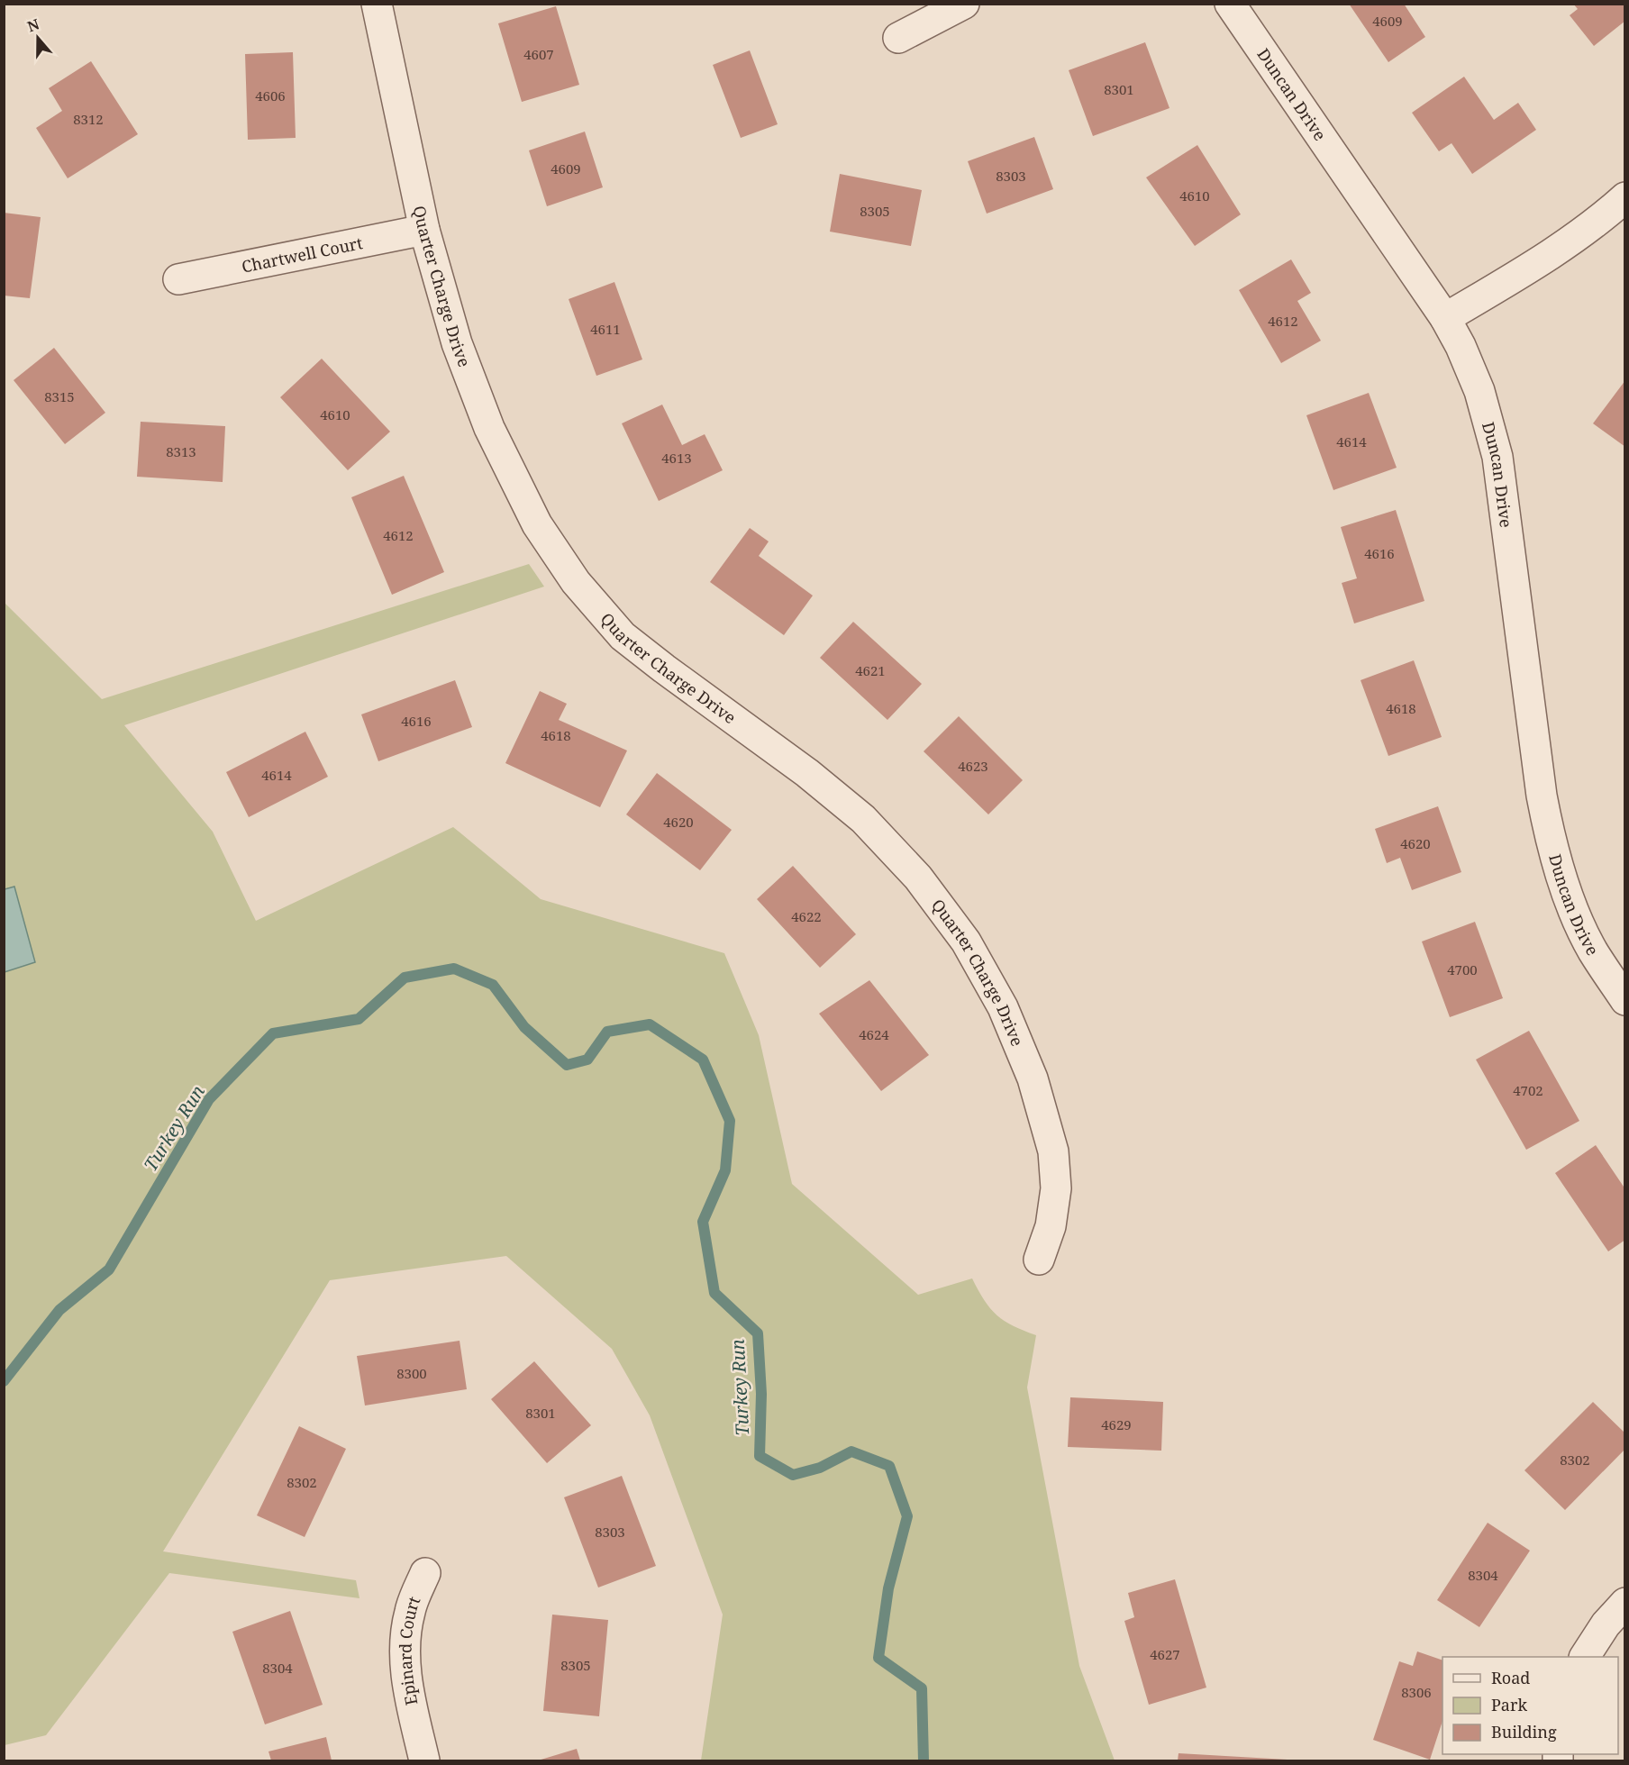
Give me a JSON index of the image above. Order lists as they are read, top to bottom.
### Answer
{
  "streets": {
    "street": [
      "Duncan Drive",
      "Chartwell Court",
      "Quarter Charge Drive",
      "Epinard Court"
    ]
  },
  "crossings": [
    ["Chartwell Court", "Quarter Charge Drive"]
  ],
  "water": ["Turkey Run"],
  "house_numbers": [
    "4609",
    "4607",
    "8301",
    "4606",
    "8312",
    "4609",
    "8303",
    "4610",
    "8305",
    "4612",
    "4611",
    "8315",
    "4610",
    "4614",
    "8313",
    "4613",
    "4612",
    "4616",
    "4621",
    "4618",
    "4616",
    "4618",
    "4623",
    "4614",
    "4620",
    "4620",
    "4622",
    "4700",
    "4624",
    "4702",
    "8300",
    "8301",
    "4629",
    "8302",
    "8302",
    "8303",
    "8304",
    "4627",
    "8305",
    "8304",
    "8306"
  ],
  "legend": ["Road", "Park", "Building"],
  "north": "top"
}
